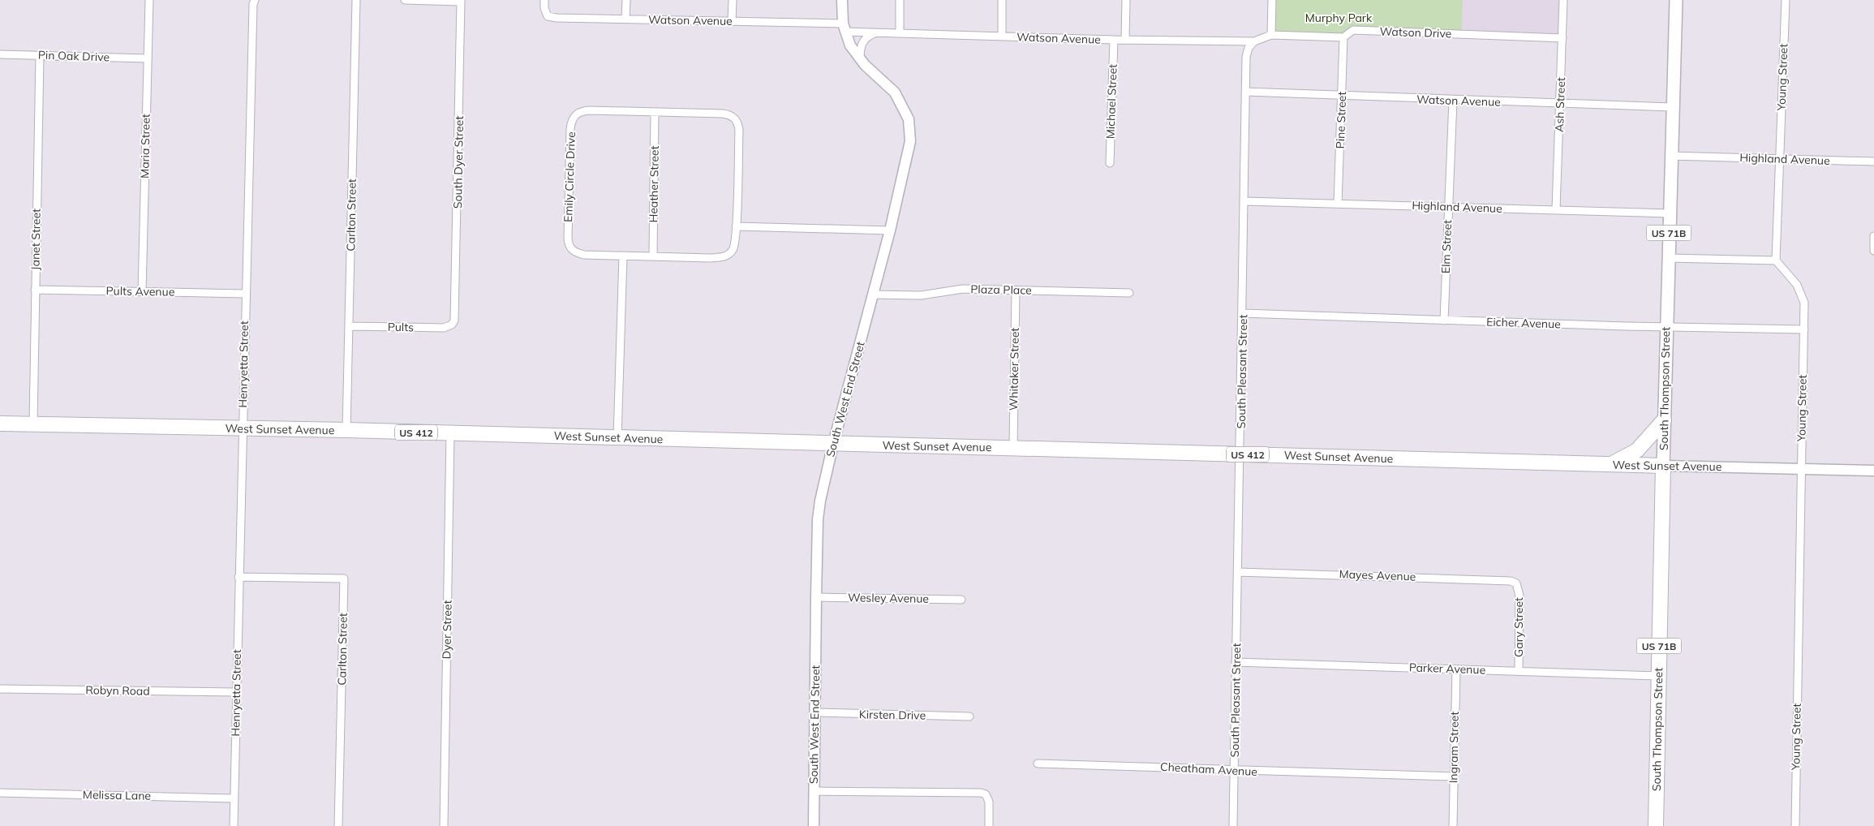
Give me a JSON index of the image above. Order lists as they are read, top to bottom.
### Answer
{
  "streets": {
    "highway": [
      "US 71B",
      "South Thompson Street",
      "West Sunset Avenue",
      "US 412"
    ],
    "street": [
      "Watson Avenue",
      "Watson Drive",
      "Pin Oak Drive",
      "Young Street",
      "Michael Street",
      "Ash Street",
      "Pine Street",
      "Maria Street",
      "Highland Avenue",
      "South Dyer Street",
      "Emily Circle Drive",
      "Heather Street",
      "Carlton Street",
      "Janet Street",
      "Elm Street",
      "Plaza Place",
      "Pults Avenue",
      "Eicher Avenue",
      "Pults",
      "Henryetta Street",
      "Whitaker Street",
      "South Pleasant Street",
      "South West End Street",
      "Mayes Avenue",
      "Wesley Avenue",
      "Gary Street",
      "Dyer Street",
      "Parker Avenue",
      "Robyn Road",
      "Kirsten Drive",
      "Ingram Street",
      "Cheatham Avenue",
      "Melissa Lane"
    ]
  },
  "crossings": [
    ["Watson Avenue", "Watson Drive"],
    ["Watson Avenue", "Michael Street"],
    ["Watson Avenue", "Ash Street"],
    ["Watson Avenue", "Pine Street"],
    ["Watson Avenue", "Elm Street"],
    ["Watson Avenue", "South Pleasant Street"],
    ["Watson Avenue", "South Thompson Street"],
    ["Watson Avenue", "South West End Street"],
    ["Watson Drive", "Ash Street"],
    ["Watson Drive", "Pine Street"],
    ["Pin Oak Drive", "Maria Street"],
    ["Pin Oak Drive", "Janet Street"],
    ["Young Street", "Highland Avenue"],
    ["Young Street", "Eicher Avenue"],
    ["Young Street", "West Sunset Avenue"],
    ["Ash Street", "Highland Avenue"],
    ["Pine Street", "Highland Avenue"],
    ["Maria Street", "Pults Avenue"],
    ["Highland Avenue", "Elm Street"],
    ["Highland Avenue", "South Pleasant Street"],
    ["Highland Avenue", "South Thompson Street"],
    ["South Dyer Street", "Pults"],
    ["Emily Circle Drive", "Heather Street"],
    ["Carlton Street", "Pults"],
    ["Carlton Street", "Henryetta Street"],
    ["Carlton Street", "West Sunset Avenue"],
    ["Janet Street", "Pults Avenue"],
    ["Janet Street", "West Sunset Avenue"],
    ["Elm Street", "Eicher Avenue"],
    ["Plaza Place", "Whitaker Street"],
    ["Plaza Place", "South West End Street"],
    ["Pults Avenue", "Henryetta Street"],
    ["Eicher Avenue", "South Pleasant Street"],
    ["Eicher Avenue", "South Thompson Street"],
    ["Henryetta Street", "West Sunset Avenue"],
    ["Henryetta Street", "Robyn Road"],
    ["Henryetta Street", "Melissa Lane"],
    ["Whitaker Street", "West Sunset Avenue"],
    ["South Pleasant Street", "West Sunset Avenue"],
    ["South Pleasant Street", "Mayes Avenue"],
    ["South Pleasant Street", "Parker Avenue"],
    ["South Pleasant Street", "Cheatham Avenue"],
    ["South Thompson Street", "West Sunset Avenue"],
    ["South Thompson Street", "Parker Avenue"],
    ["South West End Street", "West Sunset Avenue"],
    ["South West End Street", "Wesley Avenue"],
    ["South West End Street", "Kirsten Drive"],
    ["West Sunset Avenue", "Dyer Street"],
    ["Mayes Avenue", "Gary Street"],
    ["Gary Street", "Parker Avenue"],
    ["Parker Avenue", "Ingram Street"],
    ["Ingram Street", "Cheatham Avenue"]
  ],
  "parks": ["Murphy Park"]
}
